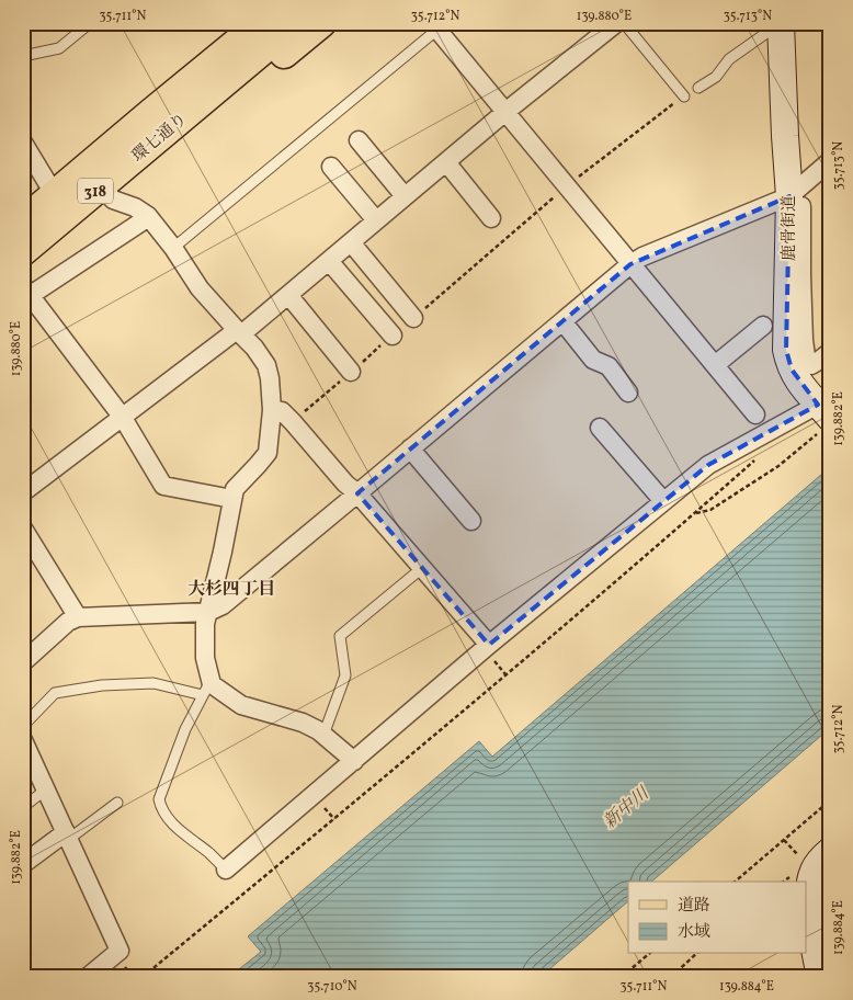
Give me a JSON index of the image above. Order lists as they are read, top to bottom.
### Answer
{
  "streets": {
    "main road": ["環七通り", "318"],
    "street": ["鹿骨街道"]
  },
  "districts": ["大杉四丁目"],
  "water": ["新中川"],
  "legend": ["道路", "水域"],
  "coordinates": [
    "35.711°N",
    "35.712°N",
    "139.880°E",
    "35.713°N",
    "139.882°E",
    "139.884°E",
    "35.710°N"
  ]
}
